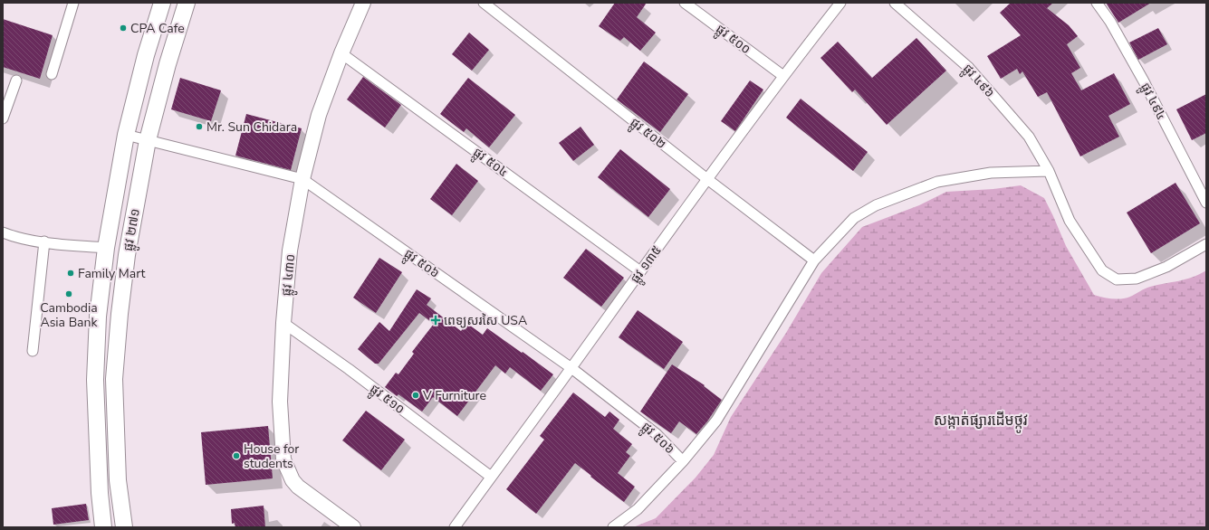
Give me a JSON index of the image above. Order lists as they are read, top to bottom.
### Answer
{
  "streets": {
    "main road": ["ផ្លូវ ២៧១"],
    "street": [
      "ផ្លូវ ៥០០",
      "ផ្លូវ ៤៩៦",
      "ផ្លូវ ៤៩៤",
      "ផ្លូវ ៥០២",
      "ផ្លូវ ៥០៤",
      "ផ្លូវ ៥០៦",
      "ផ្លូវ ១៣៥",
      "ផ្លូវ ៤៣០",
      "ផ្លូវ ៥១០"
    ]
  },
  "crossings": [
    ["ផ្លូវ ៥០០", "ផ្លូវ ១៣៥"],
    ["ផ្លូវ ៥០២", "ផ្លូវ ១៣៥"],
    ["ផ្លូវ ៥០៤", "ផ្លូវ ១៣៥"],
    ["ផ្លូវ ៥០៤", "ផ្លូវ ៤៣០"],
    ["ផ្លូវ ២៧១", "ផ្លូវ ៥០៦"],
    ["ផ្លូវ ៥០៦", "ផ្លូវ ១៣៥"],
    ["ផ្លូវ ៥០៦", "ផ្លូវ ៤៣០"],
    ["ផ្លូវ ១៣៥", "ផ្លូវ ៥១០"],
    ["ផ្លូវ ៤៣០", "ផ្លូវ ៥១០"]
  ],
  "districts": ["សង្កាត់ផ្សារដើមថ្កូវ"],
  "places": {
    "other": [
      "CPA Cafe",
      "Mr. Sun Chidara",
      "Family Mart",
      "Cambodia Asia Bank",
      "V Furniture",
      "House for students"
    ],
    "health": ["ពេទ្យសរសៃ USA"]
  }
}
